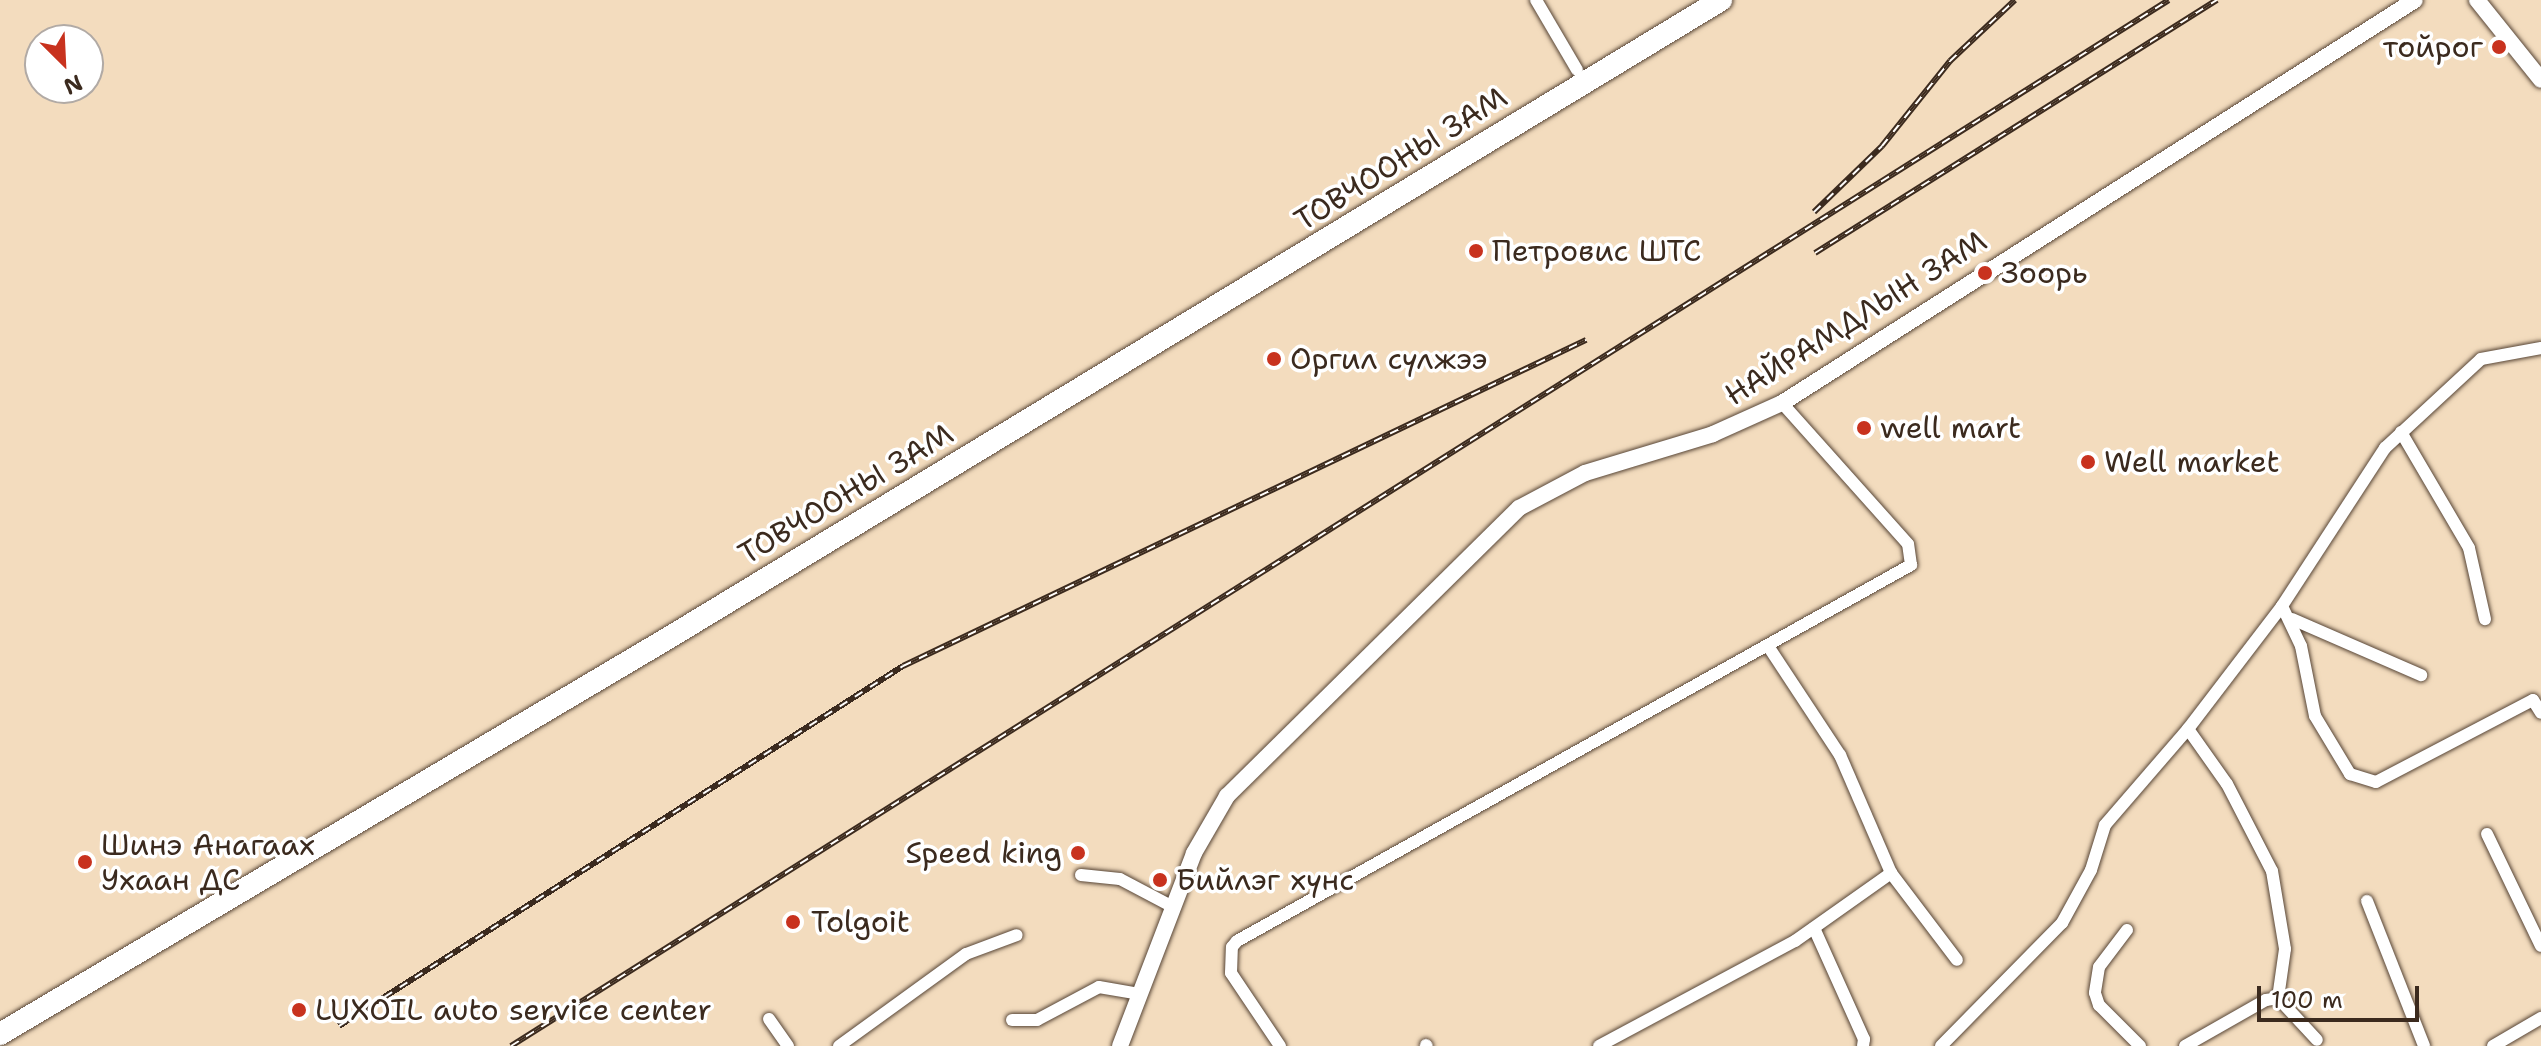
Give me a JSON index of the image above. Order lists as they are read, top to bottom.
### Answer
{
  "streets": {
    "highway": ["ТОВЧООНЫ ЗАМ"],
    "main road": ["НАЙРАМДЛЫН ЗАМ"]
  },
  "places": [
    "тойрог",
    "Петровис ШТС",
    "Зоорь",
    "Оргил сүлжээ",
    "well mart",
    "Well market",
    "Speed king",
    "Шинэ Анагаах Ухаан ДС",
    "Бийлэг хүнс",
    "Tolgoit",
    "LUXOIL auto service center"
  ],
  "scale_bar": "100 m",
  "north": "bottom right"
}
